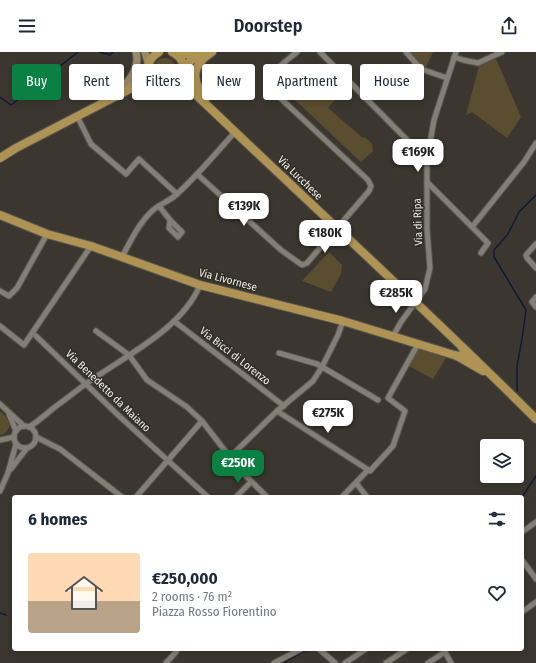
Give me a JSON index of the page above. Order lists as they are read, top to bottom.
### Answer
{
  "streets": {
    "main road": ["Via Lucchese", "Via Livornese"],
    "street": ["Via di Ripa", "Via Bicci di Lorenzo", "Via Benedetto da Maiano"]
  },
  "crossings": [
    ["Via Lucchese", "Via di Ripa"],
    ["Via Lucchese", "Via Livornese"],
    ["Via di Ripa", "Via Livornese"]
  ],
  "page": {
    "header": "Doorstep",
    "chip": [
      "Buy",
      "Rent",
      "Filters",
      "New",
      "Apartment",
      "House"
    ],
    "price": [
      "€169K",
      "€139K",
      "€180K",
      "€285K",
      "€275K",
      "€250K"
    ],
    "heading": "6 homes",
    "list": [
      {
        "name": "€250,000",
        "note": "2 rooms · 76 m² · Piazza Rosso Fiorentino"
      }
    ]
  }
}
